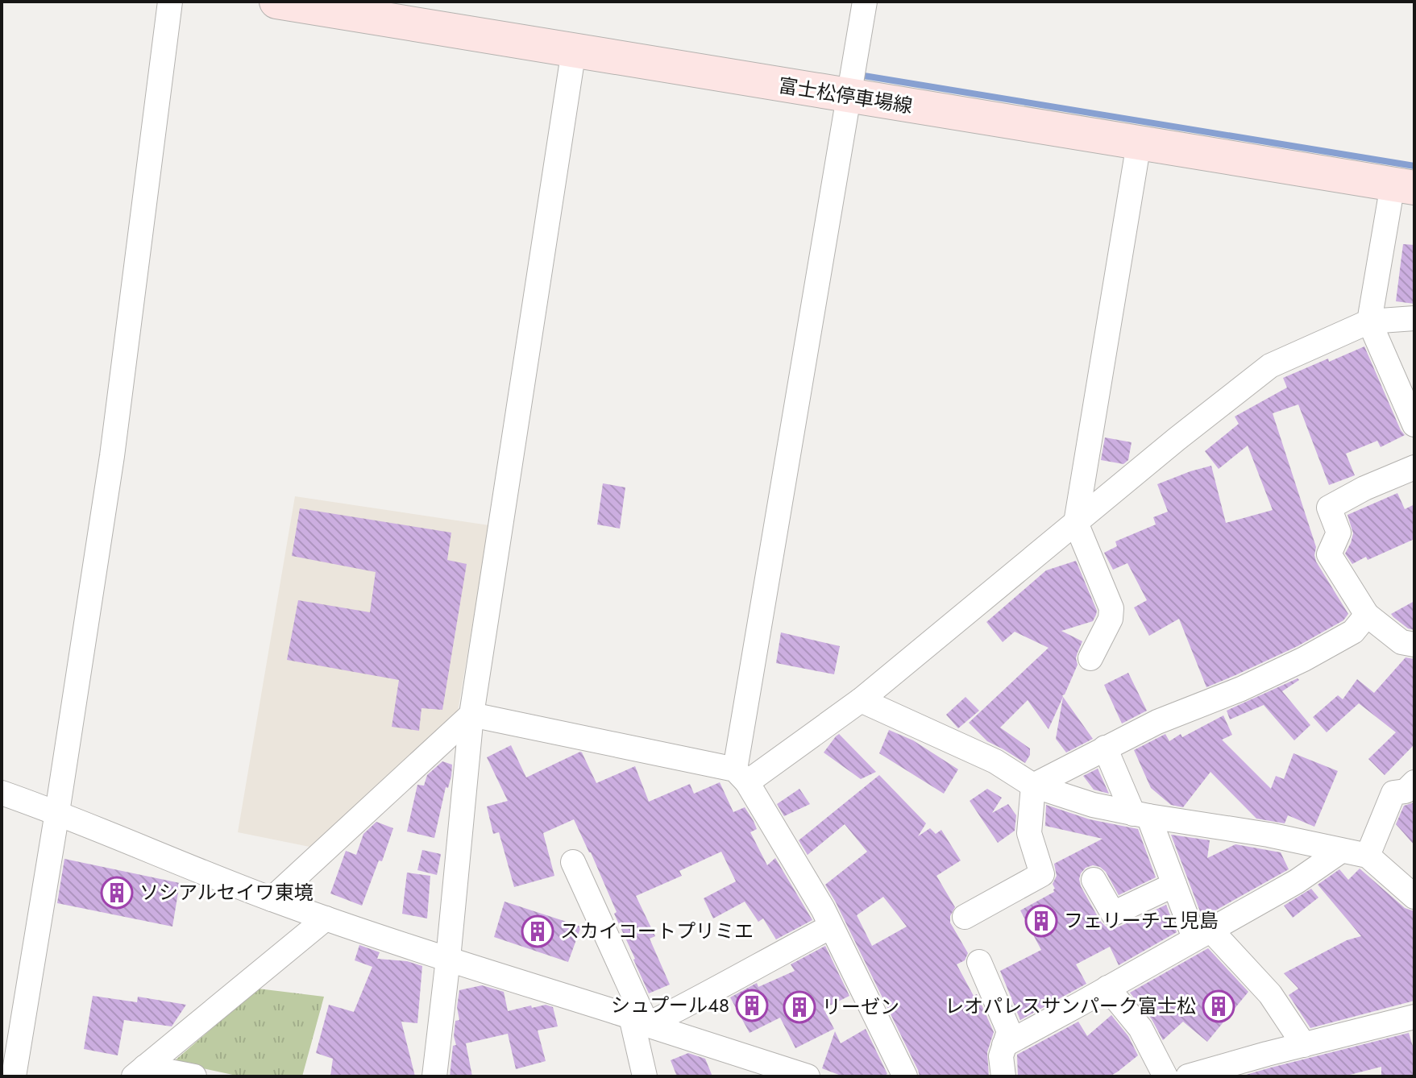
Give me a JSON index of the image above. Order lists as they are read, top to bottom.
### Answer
{
  "streets": {
    "main road": ["富士松停車場線"]
  },
  "places": {
    "building": [
      "ソシアルセイワ東境",
      "フェリーチェ児島",
      "スカイコートプリミエ",
      "シュプール48",
      "レオパレスサンパーク富士松",
      "リーゼン"
    ]
  }
}
